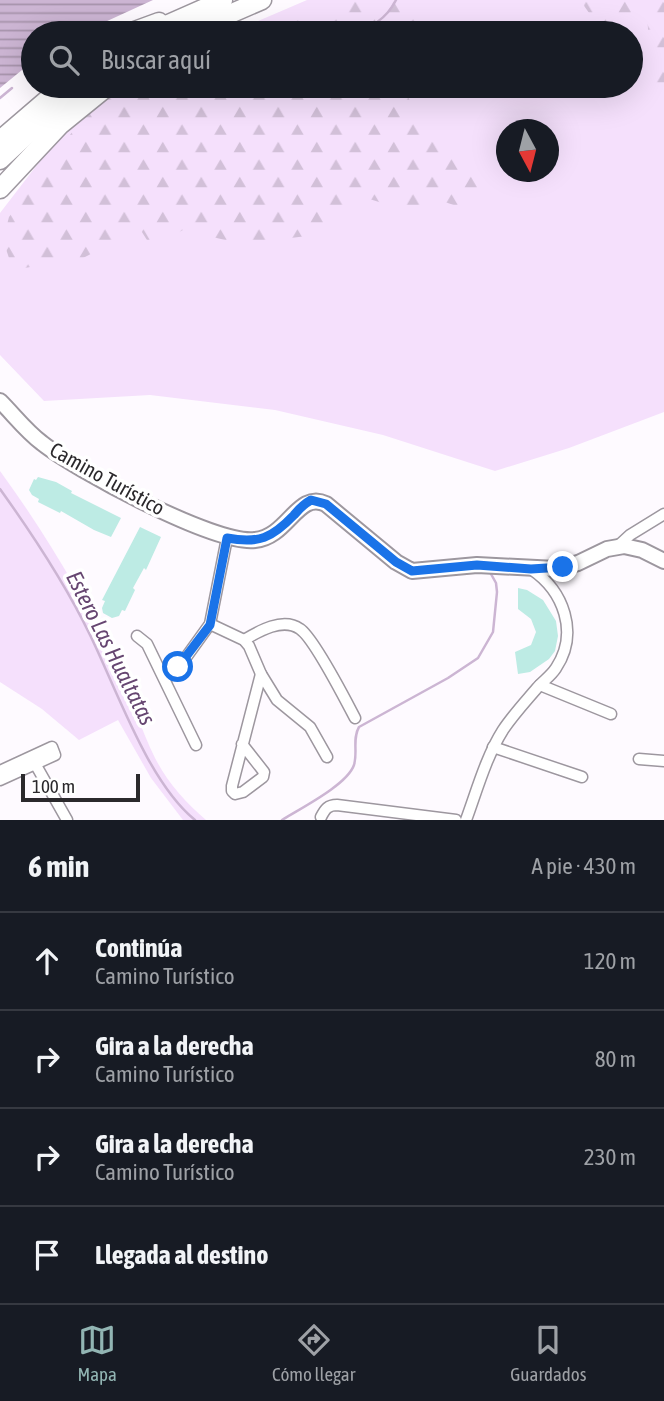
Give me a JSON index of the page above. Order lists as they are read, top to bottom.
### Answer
{
  "streets": {
    "main road": ["Camino Turístico"]
  },
  "water": ["Estero Las Hualtatas"],
  "scale_bar": "100 m",
  "north": "bottom",
  "page": {
    "search": "Buscar aquí",
    "scale": "100 m",
    "heading": ["6 min", "A pie · 430 m"],
    "list": [
      ["Continúa", "Camino Turístico", "120 m"],
      ["Gira a la derecha", "Camino Turístico", "80 m"],
      ["Gira a la derecha", "Camino Turístico", "230 m"],
      "Llegada al destino"
    ],
    "nav": ["Mapa", "Cómo llegar", "Guardados"]
  }
}
